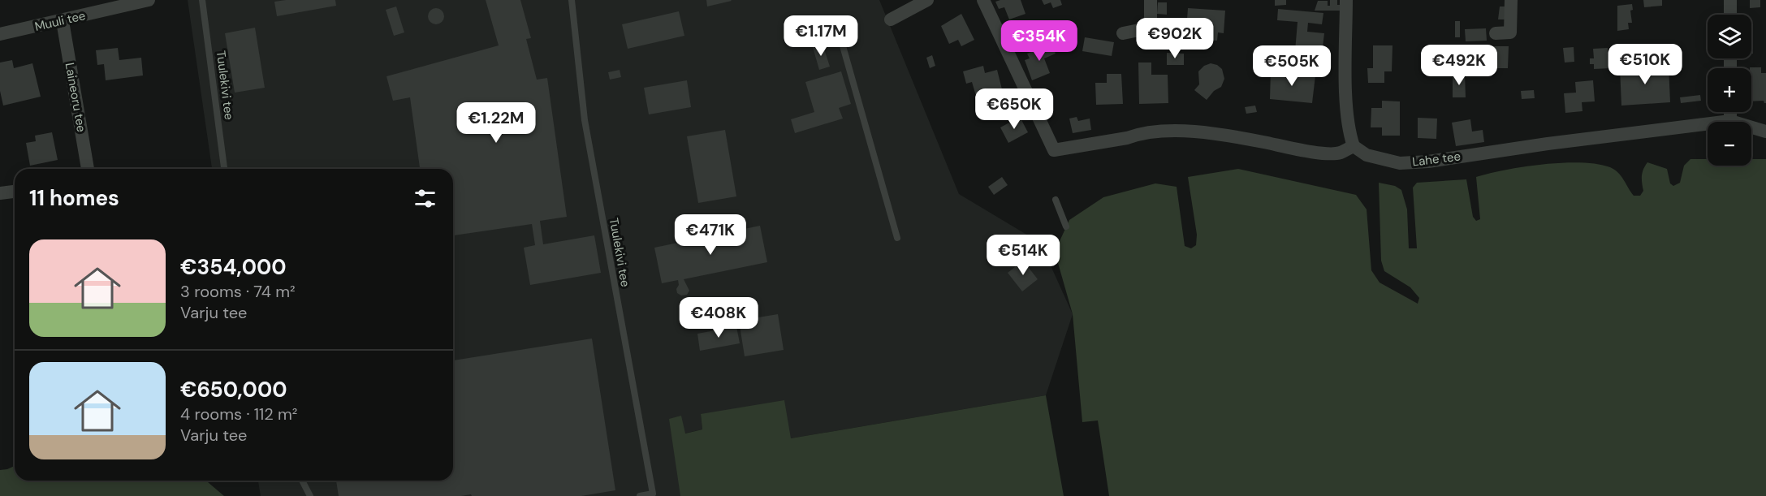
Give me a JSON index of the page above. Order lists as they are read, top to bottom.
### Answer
{
  "streets": {
    "street": ["Muuli tee", "Laineoru tee", "Lahe tee"],
    "lane": ["Tuulekivi tee"]
  },
  "crossings": [
    ["Muuli tee", "Laineoru tee"]
  ],
  "page": {
    "map_buttons": ["+", "−"],
    "price": [
      "€1.17M",
      "€902K",
      "€354K",
      "€510K",
      "€492K",
      "€505K",
      "€650K",
      "€1.22M",
      "€471K",
      "€514K",
      "€408K"
    ],
    "heading": "11 homes",
    "list": [
      {
        "name": "€354,000",
        "note": "3 rooms · 74 m² · Varju tee"
      },
      {
        "name": "€650,000",
        "note": "4 rooms · 112 m² · Varju tee"
      }
    ]
  }
}
